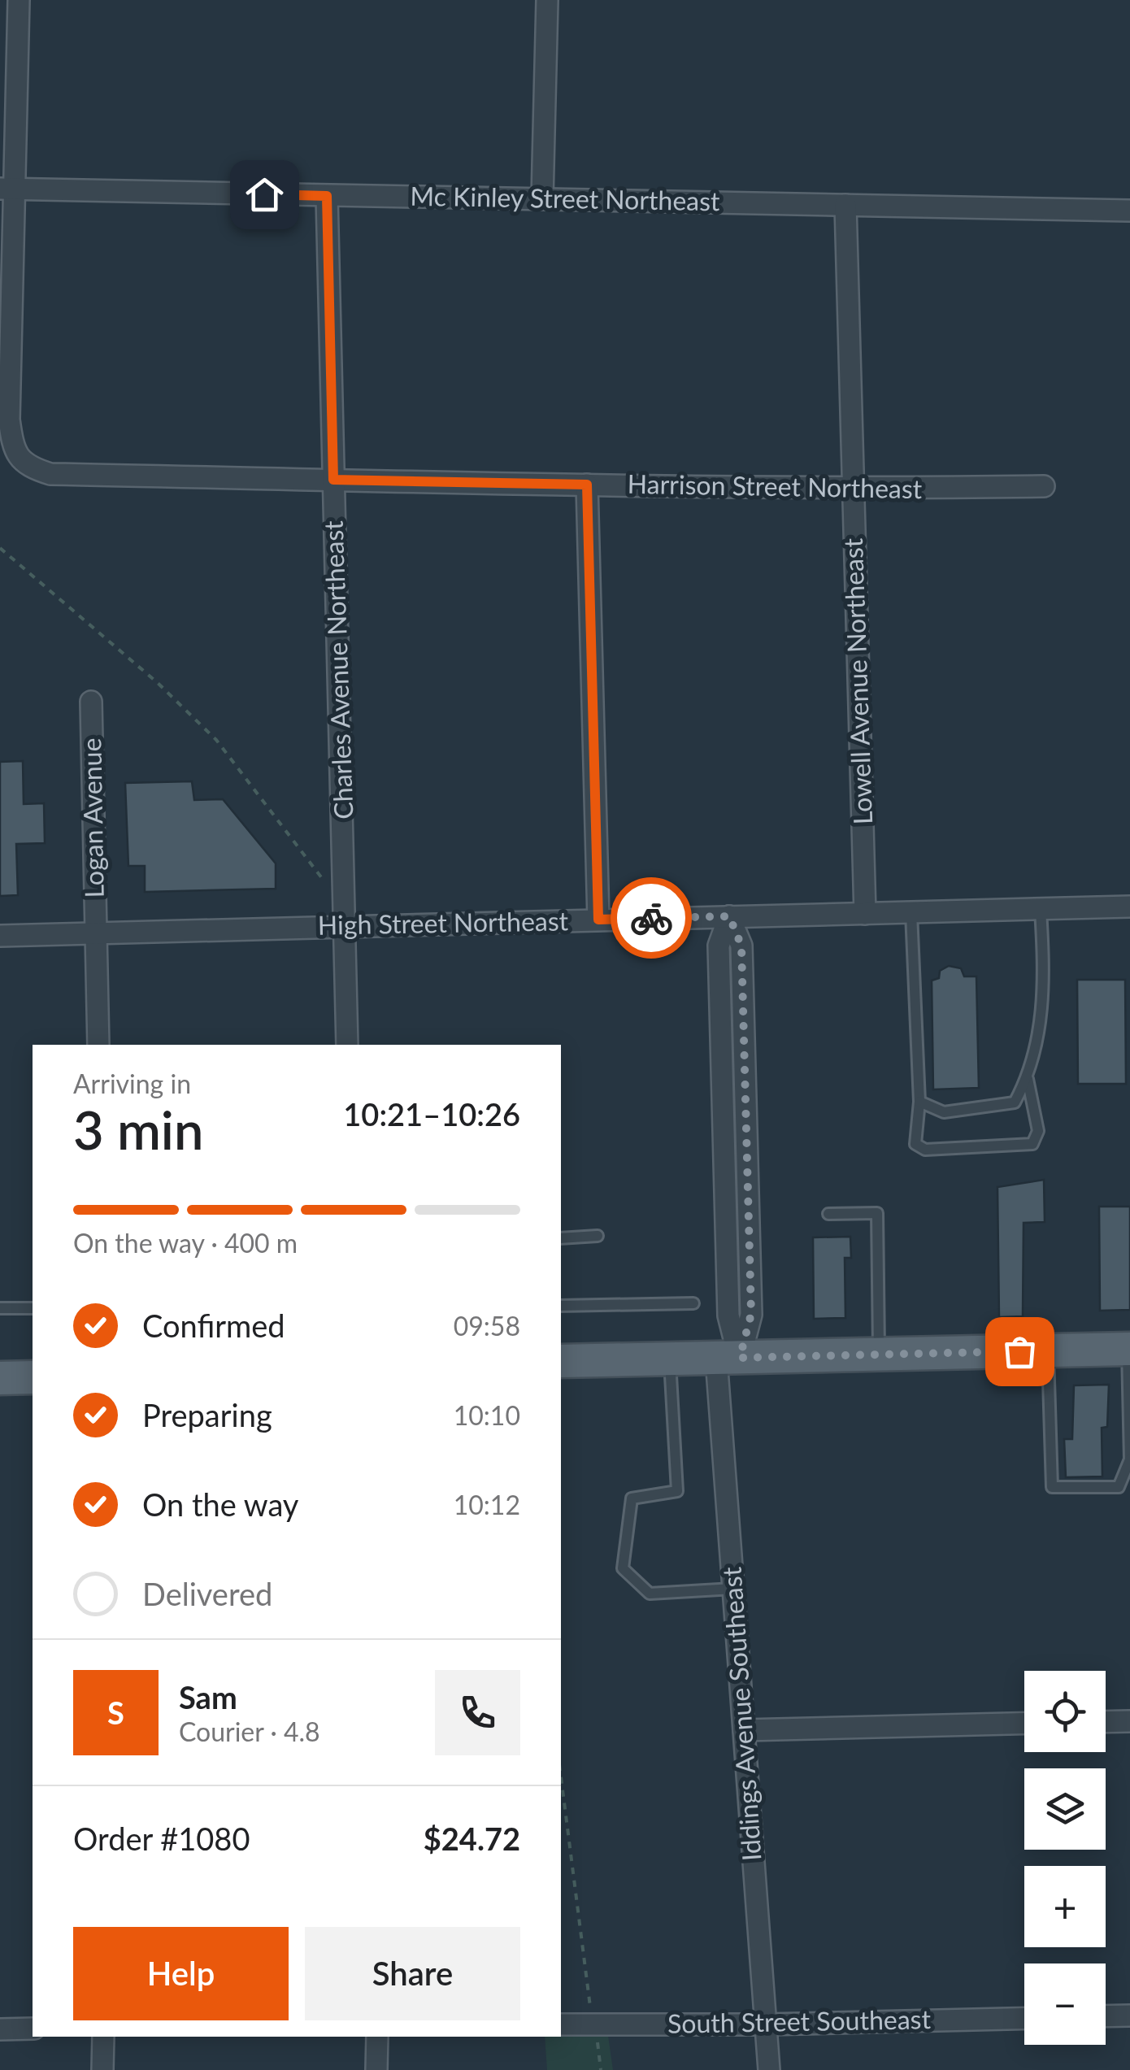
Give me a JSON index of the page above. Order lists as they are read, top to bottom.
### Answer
{
  "streets": {
    "street": [
      "Mc Kinley Street Northeast",
      "Harrison Street Northeast",
      "Charles Avenue Northeast",
      "Lowell Avenue Northeast",
      "Logan Avenue",
      "High Street Northeast",
      "Iddings Avenue Southeast",
      "South Street Southeast"
    ]
  },
  "crossings": [
    ["Mc Kinley Street Northeast", "Harrison Street Northeast"],
    ["Mc Kinley Street Northeast", "Charles Avenue Northeast"],
    ["Mc Kinley Street Northeast", "Lowell Avenue Northeast"],
    ["Harrison Street Northeast", "Charles Avenue Northeast"],
    ["Harrison Street Northeast", "Lowell Avenue Northeast"],
    ["Charles Avenue Northeast", "High Street Northeast"],
    ["Lowell Avenue Northeast", "High Street Northeast"],
    ["Logan Avenue", "High Street Northeast"],
    ["High Street Northeast", "Iddings Avenue Southeast"],
    ["Iddings Avenue Southeast", "South Street Southeast"]
  ],
  "page": {
    "heading": ["3 min", "Arriving in", "10:21–10:26"],
    "panel": [
      "Sam",
      "Courier · 4.8",
      "Order #1080",
      "$24.72"
    ],
    "bar": "On the way · 400 m",
    "list": [
      ["Confirmed", "09:58"],
      ["Preparing", "10:10"],
      ["On the way", "10:12"],
      "Delivered"
    ],
    "round": "S",
    "map_buttons": ["+", "−"],
    "buttons": ["Help", "Share"]
  }
}
